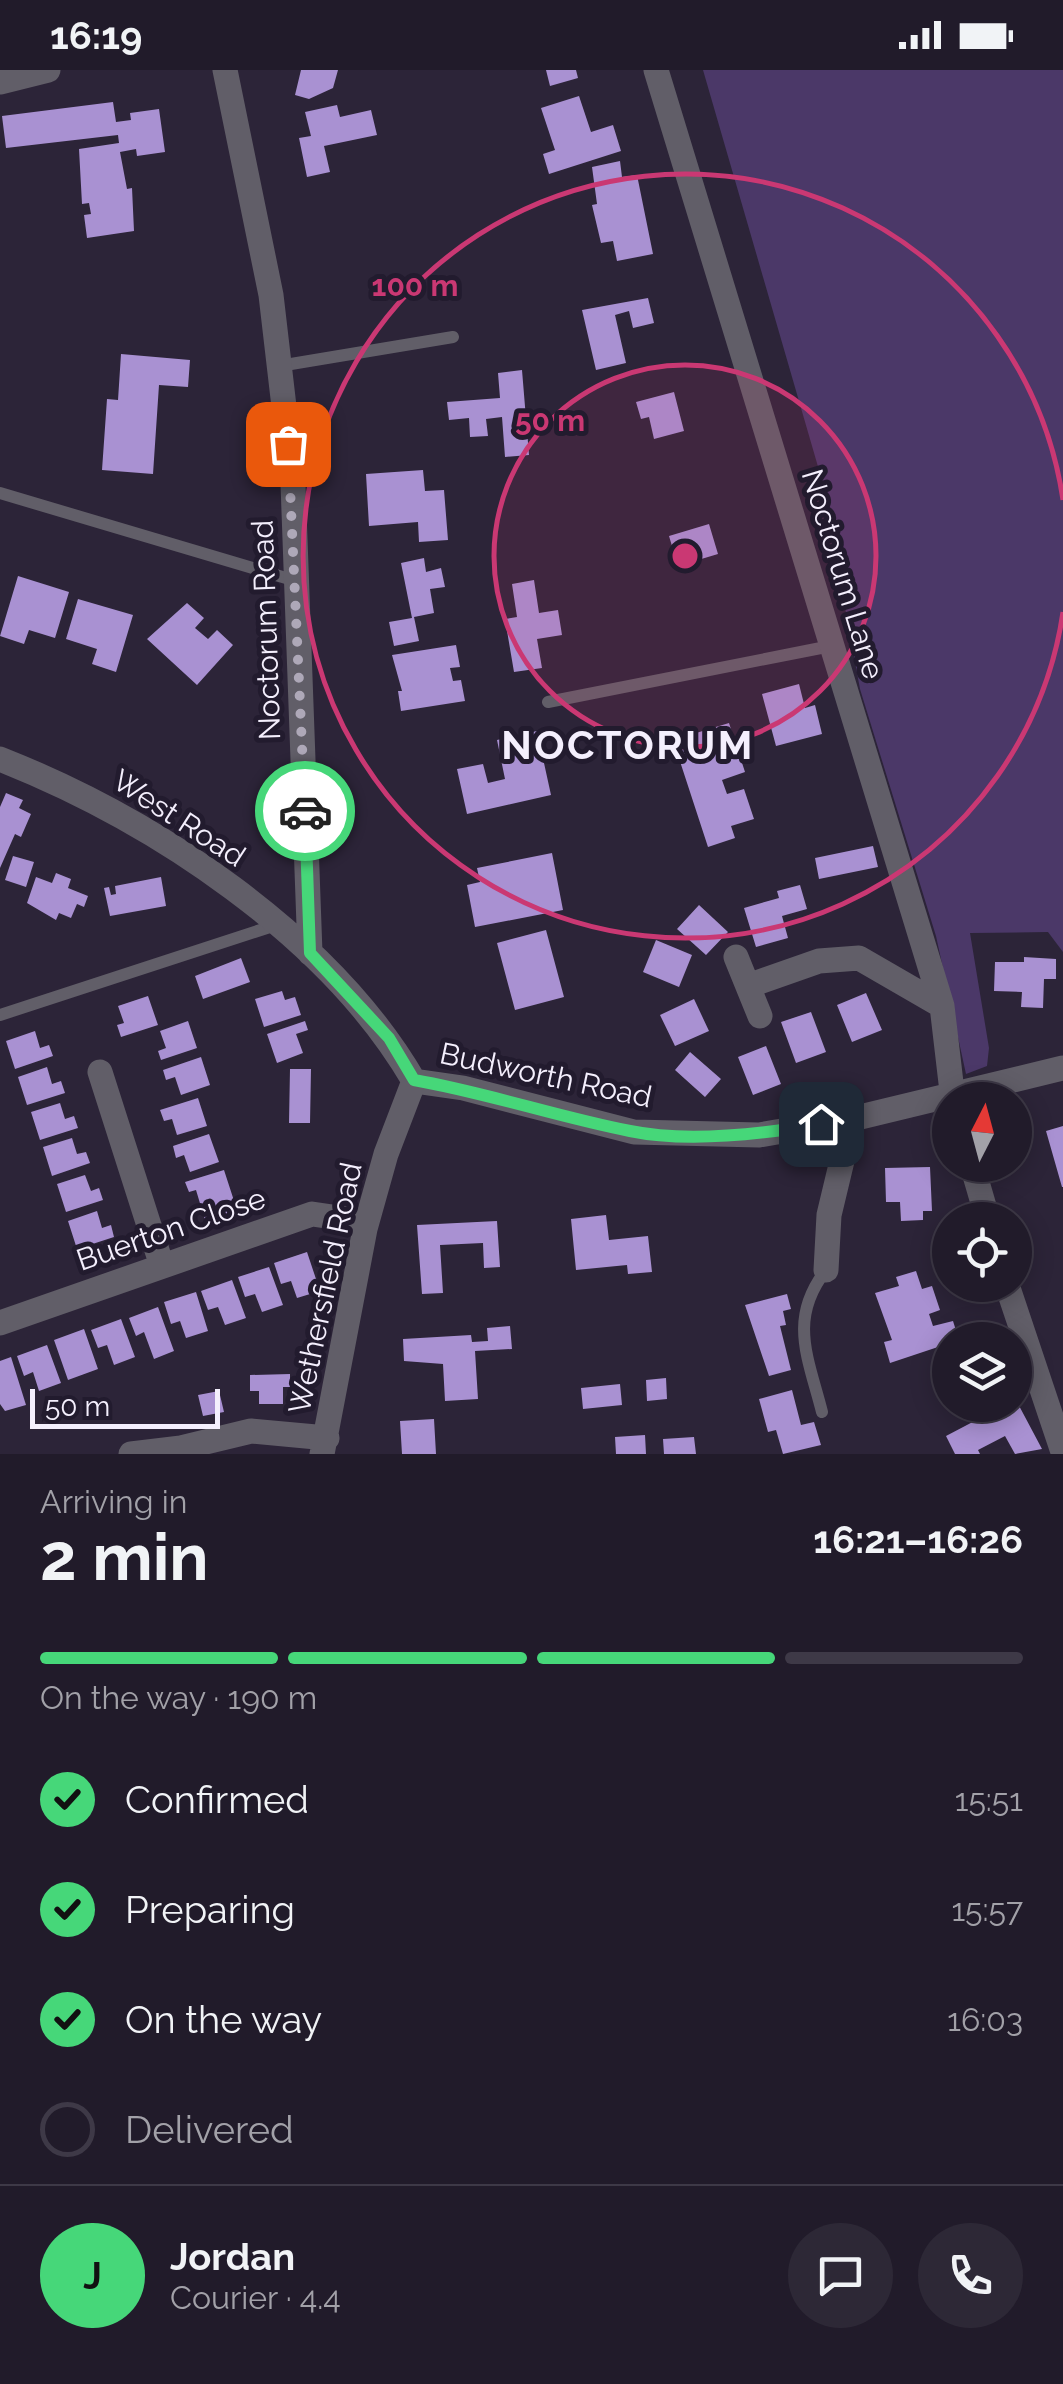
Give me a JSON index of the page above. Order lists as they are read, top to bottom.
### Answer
{
  "streets": {
    "street": [
      "Noctorum Lane",
      "Noctorum Road",
      "West Road",
      "Budworth Road",
      "Buerton Close",
      "Wethersfield Road"
    ]
  },
  "crossings": [
    ["Noctorum Road", "West Road"],
    ["Noctorum Road", "Budworth Road"],
    ["West Road", "Budworth Road"],
    ["Budworth Road", "Wethersfield Road"],
    ["Buerton Close", "Wethersfield Road"]
  ],
  "districts": ["NOCTORUM"],
  "scale_bar": "50 m",
  "north": "top",
  "page": {
    "status": "16:19",
    "scale": "50 m",
    "heading": ["2 min", "Arriving in", "16:21–16:26"],
    "panel": ["Jordan", "Courier · 4.4"],
    "bar": "On the way · 190 m",
    "list": [
      ["Confirmed", "15:51"],
      ["Preparing", "15:57"],
      ["On the way", "16:03"],
      "Delivered"
    ],
    "round": "J"
  },
  "rings": ["100 m", "50 m"]
}
